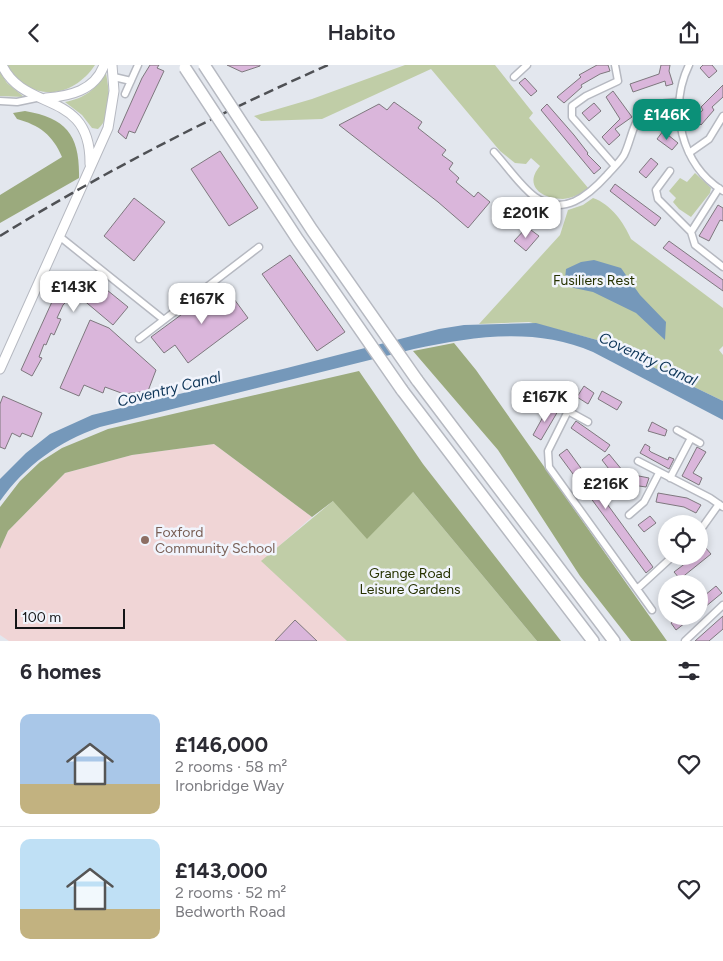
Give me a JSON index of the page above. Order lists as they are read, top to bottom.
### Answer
{
  "water": ["Coventry Canal"],
  "parks": ["Fusiliers Rest", "Grange Road Leisure Gardens"],
  "places": ["Foxford Community School"],
  "scale_bar": "100 m",
  "page": {
    "header": "Habito",
    "price": [
      "£146K",
      "£201K",
      "£143K",
      "£167K",
      "£167K",
      "£216K"
    ],
    "scale": "100 m",
    "heading": "6 homes",
    "list": [
      {
        "name": "£146,000",
        "note": "2 rooms · 58 m² · Ironbridge Way"
      },
      {
        "name": "£143,000",
        "note": "2 rooms · 52 m² · Bedworth Road"
      }
    ]
  }
}
